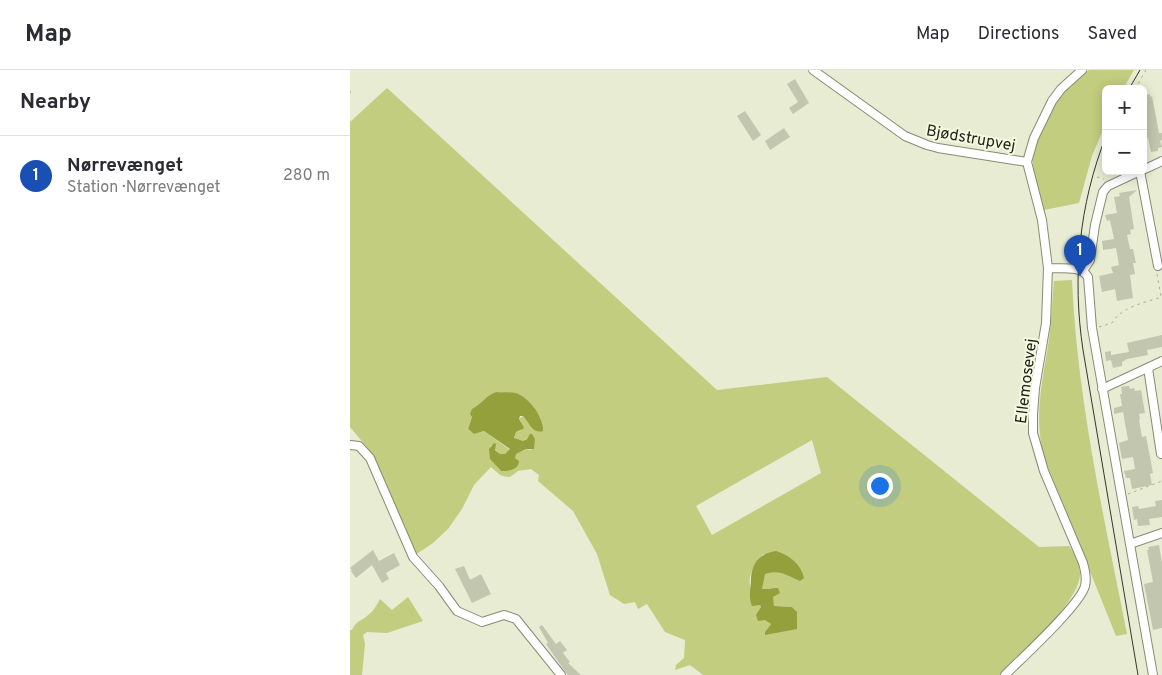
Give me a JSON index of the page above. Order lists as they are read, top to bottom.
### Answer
{
  "streets": {
    "street": ["Bjødstrupvej", "Ellemosevej"]
  },
  "crossings": [
    ["Bjødstrupvej", "Ellemosevej"]
  ],
  "page": {
    "header": "Map",
    "nav": ["Map", "Directions", "Saved"],
    "heading": "Nearby",
    "map_buttons": ["+", "−"],
    "list": [
      {
        "mark": "1",
        "name": "Nørrevænget",
        "note": "Station · Nørrevænget",
        "value": "280 m"
      }
    ],
    "pins": "1"
  }
}
